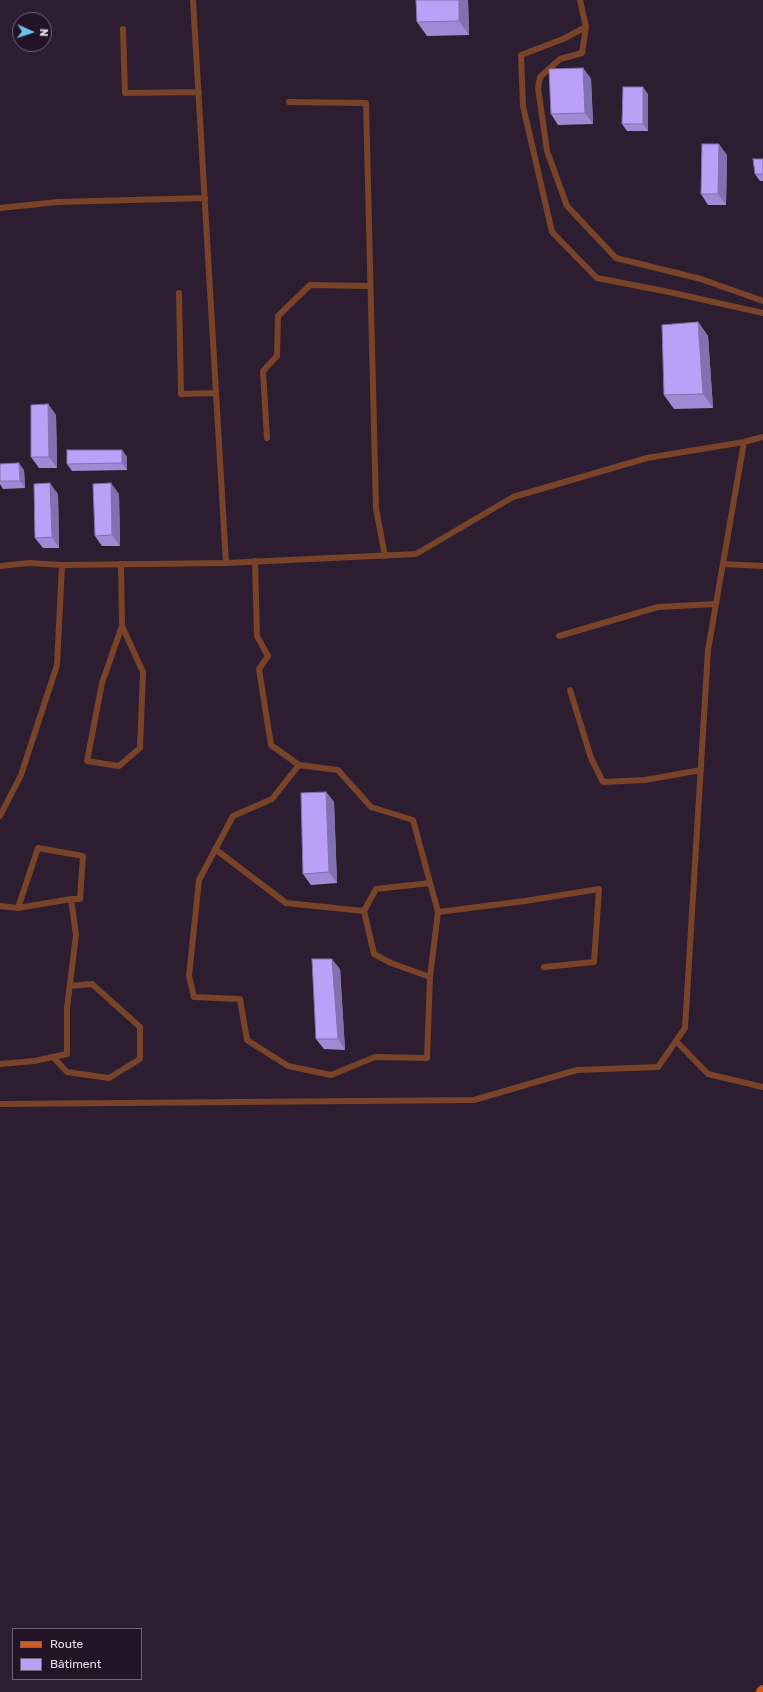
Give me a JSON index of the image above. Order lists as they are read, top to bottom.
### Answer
{
  "legend": ["Route", "Bâtiment"],
  "north": "right"
}
